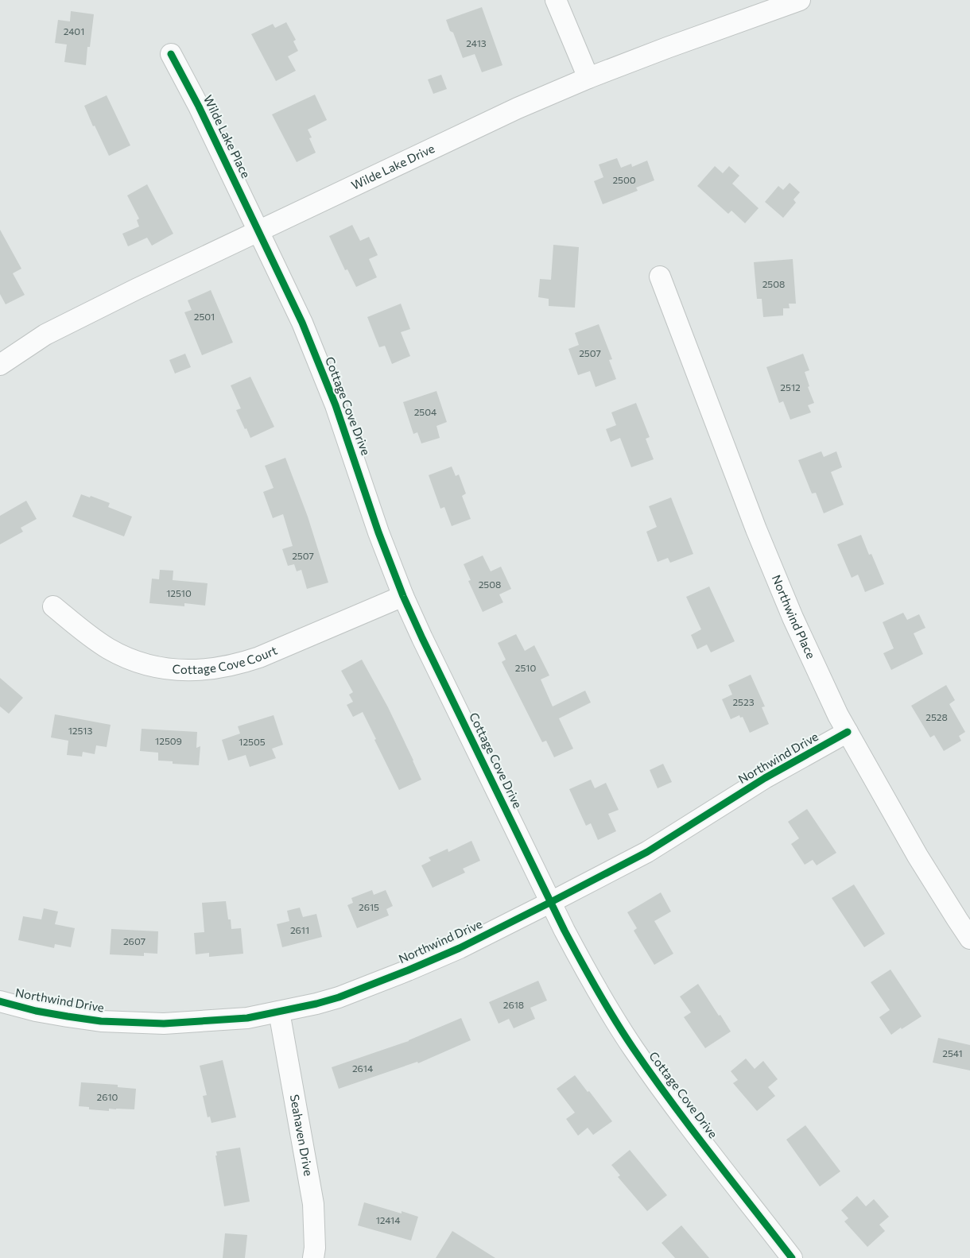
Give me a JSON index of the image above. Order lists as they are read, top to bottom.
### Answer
{
  "streets": {
    "street": [
      "Wilde Lake Place",
      "Wilde Lake Drive",
      "Cottage Cove Drive",
      "Northwind Place",
      "Cottage Cove Court",
      "Northwind Drive",
      "Seahaven Drive"
    ]
  },
  "crossings": [
    ["Wilde Lake Place", "Wilde Lake Drive"],
    ["Wilde Lake Place", "Cottage Cove Drive"],
    ["Wilde Lake Drive", "Cottage Cove Drive"],
    ["Cottage Cove Drive", "Cottage Cove Court"],
    ["Cottage Cove Drive", "Northwind Drive"],
    ["Northwind Place", "Northwind Drive"],
    ["Northwind Drive", "Seahaven Drive"]
  ],
  "house_numbers": [
    "2401",
    "2413",
    "2500",
    "2508",
    "2501",
    "2507",
    "2512",
    "2504",
    "2507",
    "2508",
    "12510",
    "2510",
    "2523",
    "2528",
    "12513",
    "12509",
    "12505",
    "2615",
    "2611",
    "2607",
    "2618",
    "2541",
    "2614",
    "2610",
    "12414"
  ]
}
